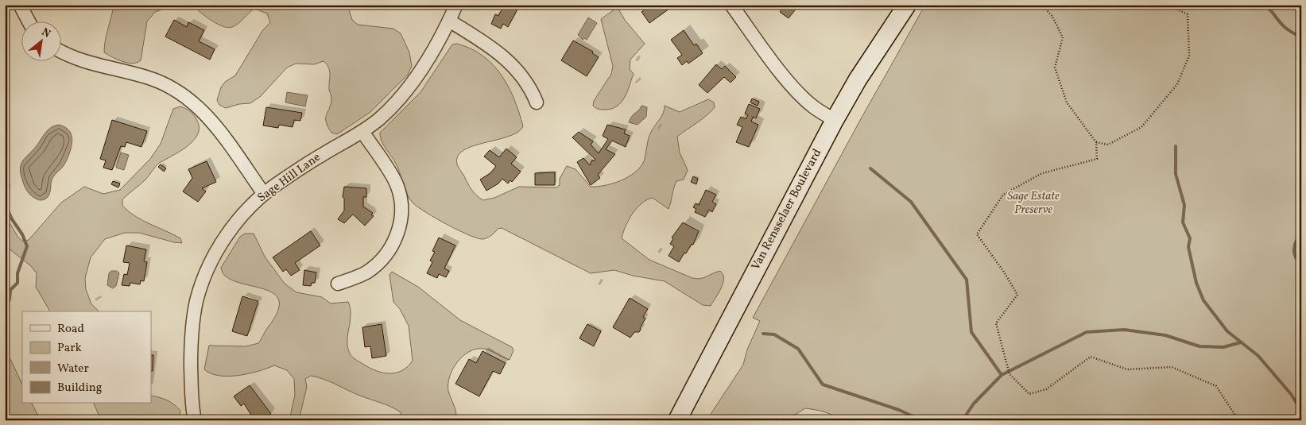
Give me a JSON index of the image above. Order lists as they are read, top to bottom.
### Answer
{
  "streets": {
    "main road": ["Van Rensselaer Boulevard"],
    "street": ["Sage Hill Lane"]
  },
  "parks": ["Sage Estate Preserve"],
  "legend": [
    "Road",
    "Park",
    "Water",
    "Building"
  ],
  "north": "top right"
}
